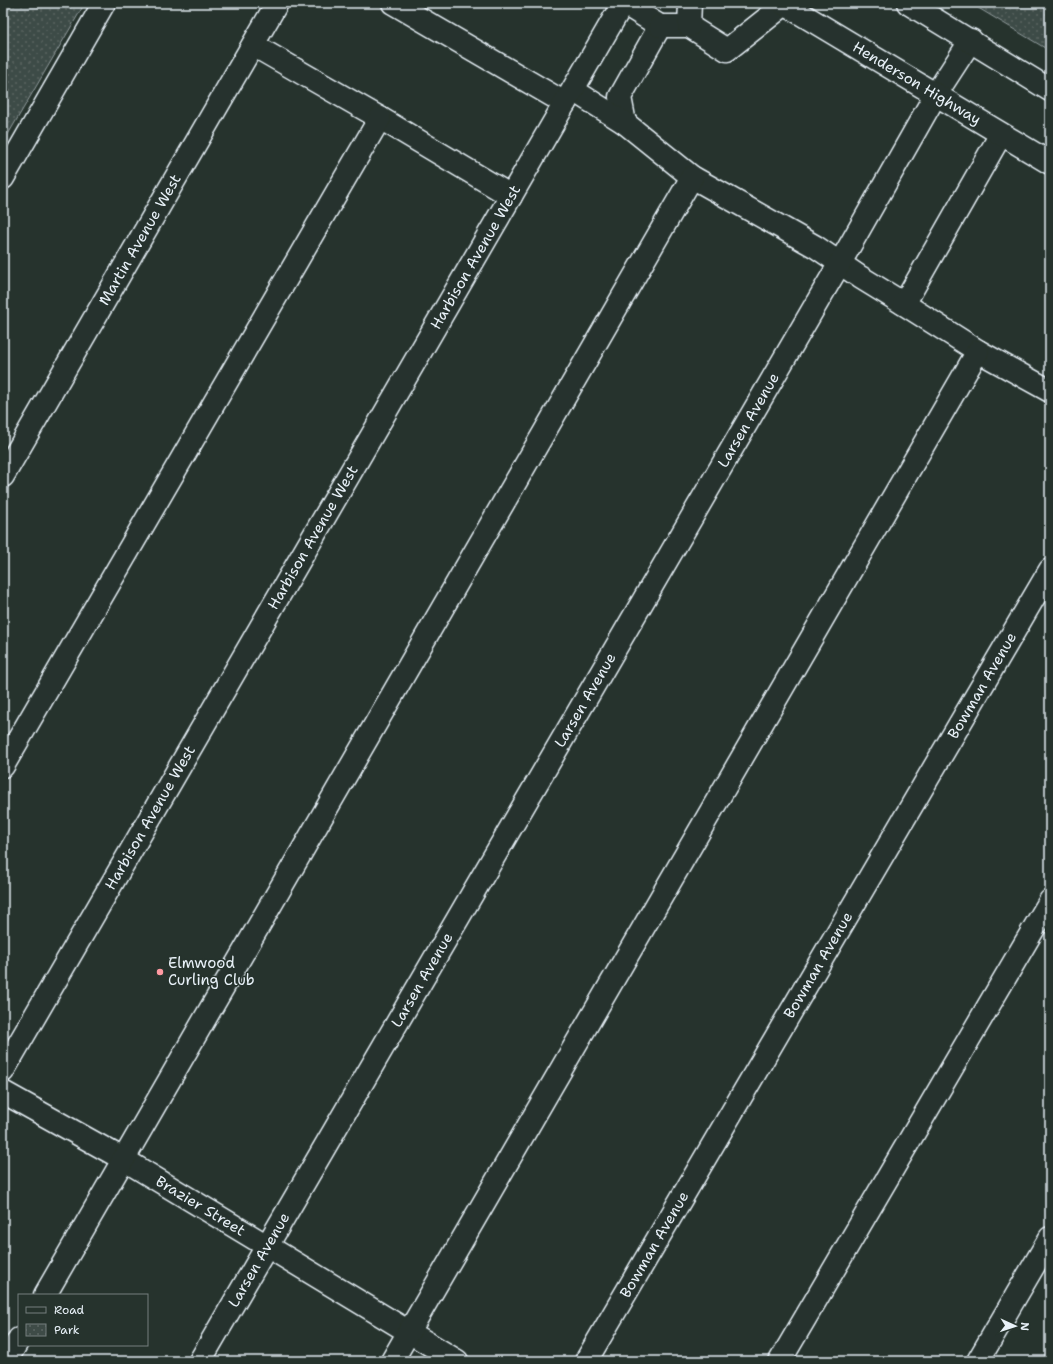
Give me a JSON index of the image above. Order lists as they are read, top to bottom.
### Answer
{
  "streets": {
    "street": [
      "Henderson Highway",
      "Martin Avenue West",
      "Harbison Avenue West",
      "Larsen Avenue",
      "Bowman Avenue",
      "Brazier Street"
    ]
  },
  "crossings": [
    ["Henderson Highway", "Larsen Avenue"],
    ["Larsen Avenue", "Brazier Street"]
  ],
  "places": ["Elmwood Curling Club"],
  "legend": ["Road", "Park"],
  "north": "right"
}
